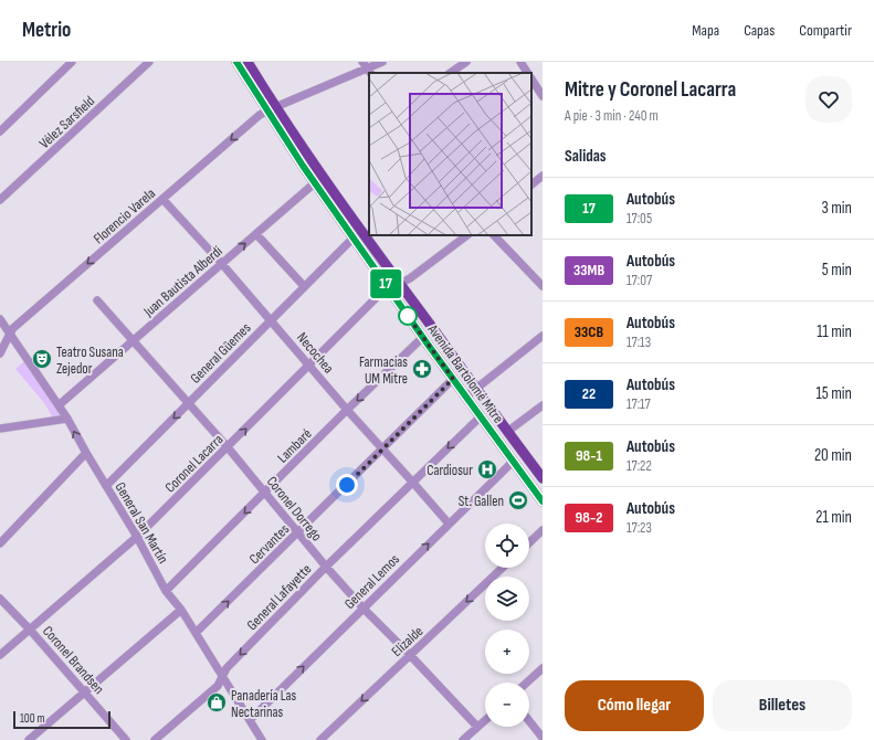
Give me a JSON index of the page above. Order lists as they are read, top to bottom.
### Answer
{
  "streets": {
    "main road": ["Avenida Bartolomé Mitre"],
    "street": [
      "Vélez Sarsfield",
      "Florencio Varela",
      "Juan Bautista Alberdi",
      "General Güemes",
      "Necochea",
      "Lambaré",
      "Coronel Lacarra",
      "Coronel Dorrego",
      "General San Martín",
      "Cervantes",
      "General Lemos",
      "General Lafayette",
      "Elizalde",
      "Coronel Brandsen"
    ]
  },
  "crossings": [
    ["Florencio Varela", "Necochea"],
    ["Florencio Varela", "Avenida Bartolomé Mitre"],
    ["Florencio Varela", "General San Martín"],
    ["Juan Bautista Alberdi", "Necochea"],
    ["Juan Bautista Alberdi", "Avenida Bartolomé Mitre"],
    ["Juan Bautista Alberdi", "Coronel Dorrego"],
    ["Juan Bautista Alberdi", "General San Martín"],
    ["General Güemes", "Necochea"],
    ["General Güemes", "Avenida Bartolomé Mitre"],
    ["General Güemes", "Coronel Dorrego"],
    ["General Güemes", "General San Martín"],
    ["Necochea", "Lambaré"],
    ["Necochea", "Coronel Lacarra"],
    ["Necochea", "Cervantes"],
    ["Necochea", "General Lemos"],
    ["Necochea", "General Lafayette"],
    ["Avenida Bartolomé Mitre", "Lambaré"],
    ["Avenida Bartolomé Mitre", "Coronel Lacarra"],
    ["Avenida Bartolomé Mitre", "Cervantes"],
    ["Avenida Bartolomé Mitre", "General Lemos"],
    ["Avenida Bartolomé Mitre", "General Lafayette"],
    ["Lambaré", "Coronel Dorrego"],
    ["Lambaré", "General San Martín"],
    ["Coronel Lacarra", "Coronel Dorrego"],
    ["Coronel Lacarra", "General San Martín"],
    ["Coronel Lacarra", "Coronel Brandsen"],
    ["Coronel Dorrego", "Cervantes"],
    ["Coronel Dorrego", "General Lemos"],
    ["Coronel Dorrego", "General Lafayette"],
    ["Coronel Dorrego", "Elizalde"],
    ["General San Martín", "Cervantes"],
    ["General San Martín", "General Lemos"],
    ["General San Martín", "General Lafayette"]
  ],
  "one_way": [
    "Florencio Varela",
    "Lambaré",
    "Cervantes",
    "General Lemos",
    "General Lafayette",
    "Elizalde"
  ],
  "places": {
    "theatre": ["Teatro Susana Zejedor"],
    "pharmacy": ["Farmacias UM Mitre"],
    "hospital": ["Cardiosur"],
    "sports": ["St. Gallen"],
    "shop": ["Panadería Las Nectarinas"]
  },
  "lines": ["bus line 17"],
  "scale_bar": "100 m",
  "page": {
    "header": "Metrio",
    "nav": ["Mapa", "Capas", "Compartir"],
    "on_map": "17",
    "heading": [
      ["Mitre y Coronel Lacarra", "A pie · 3 min · 240 m"],
      "Salidas"
    ],
    "list": [
      {
        "mark": "17",
        "name": "Autobús",
        "note": "17:05",
        "value": "3 min"
      },
      {
        "mark": "33MB",
        "name": "Autobús",
        "note": "17:07",
        "value": "5 min"
      },
      {
        "mark": "33CB",
        "name": "Autobús",
        "note": "17:13",
        "value": "11 min"
      },
      {
        "mark": "22",
        "name": "Autobús",
        "note": "17:17",
        "value": "15 min"
      },
      {
        "mark": "98-1",
        "name": "Autobús",
        "note": "17:22",
        "value": "20 min"
      },
      {
        "mark": "98-2",
        "name": "Autobús",
        "note": "17:23",
        "value": "21 min"
      }
    ],
    "map_buttons": ["+", "−"],
    "buttons": ["Cómo llegar", "Billetes"],
    "scale": "100 m"
  }
}
